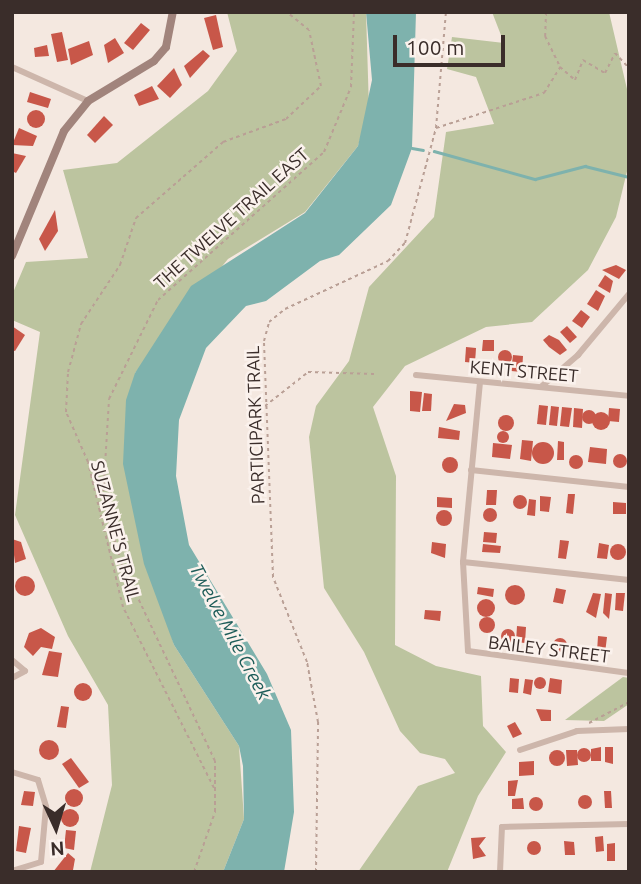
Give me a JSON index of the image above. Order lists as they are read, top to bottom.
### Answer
{
  "streets": {
    "street": ["KENT STREET", "BAILEY STREET"],
    "path": ["THE TWELVE TRAIL EAST", "PARTICIPARK TRAIL", "SUZANNE'S TRAIL"]
  },
  "crossings": [
    ["THE TWELVE TRAIL EAST", "SUZANNE'S TRAIL"]
  ],
  "water": ["Twelve Mile Creek"],
  "scale_bar": "100 m",
  "north": "bottom"
}
